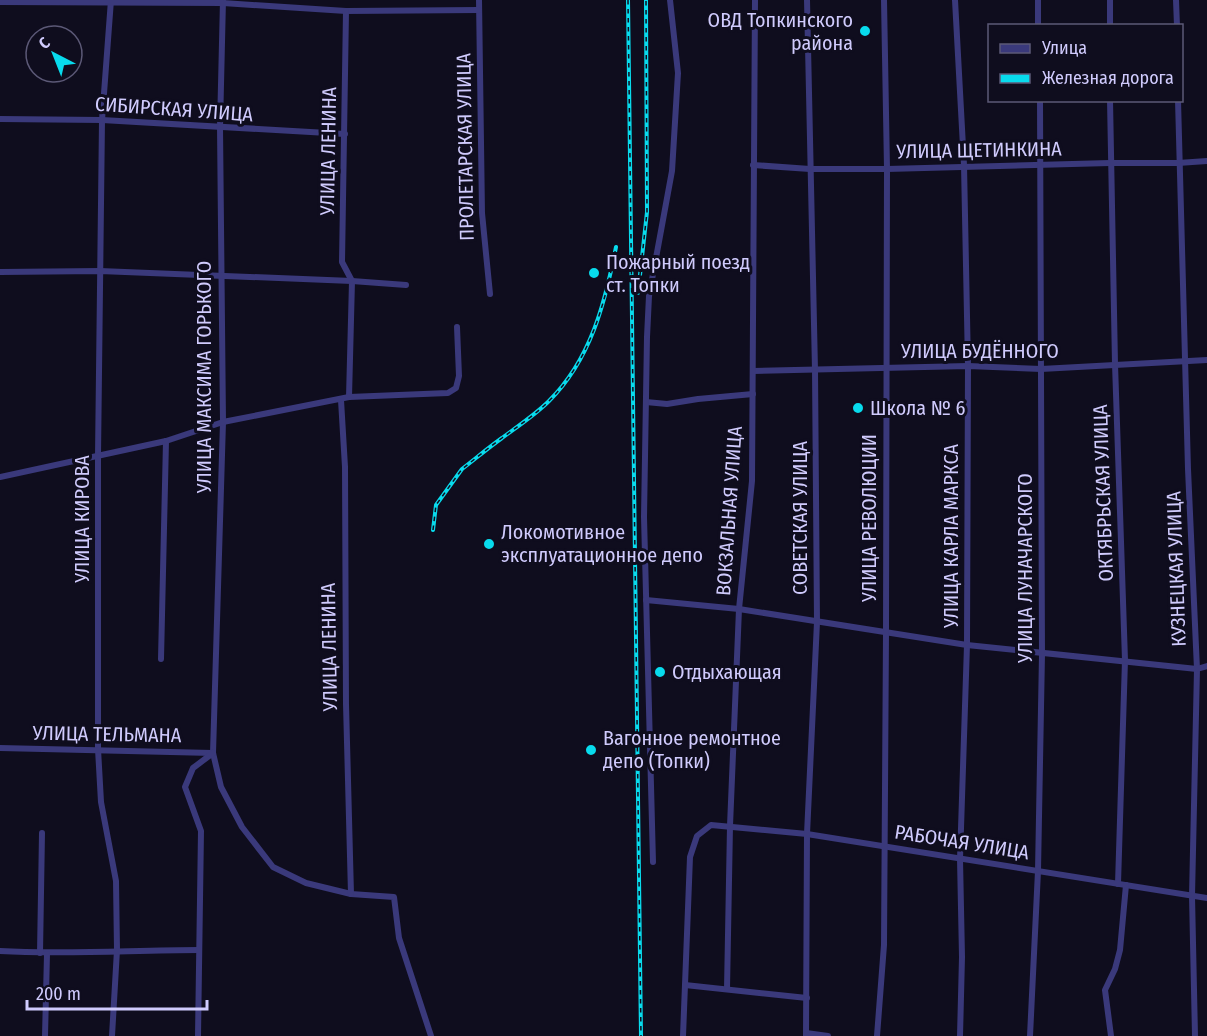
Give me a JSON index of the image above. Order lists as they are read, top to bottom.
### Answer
{
  "streets": {
    "street": [
      "СИБИРСКАЯ УЛИЦА",
      "ПРОЛЕТАРСКАЯ УЛИЦА",
      "УЛИЦА ЩЕТИНКИНА",
      "УЛИЦА ЛЕНИНА",
      "УЛИЦА БУДЁННОГО",
      "УЛИЦА МАКСИМА ГОРЬКОГО",
      "ОКТЯБРЬСКАЯ УЛИЦА",
      "ВОКЗАЛЬНАЯ УЛИЦА",
      "СОВЕТСКАЯ УЛИЦА",
      "УЛИЦА РЕВОЛЮЦИИ",
      "УЛИЦА КИРОВА",
      "УЛИЦА КАРЛА МАРКСА",
      "УЛИЦА ЛУНАЧАРСКОГО",
      "КУЗНЕЦКАЯ УЛИЦА",
      "УЛИЦА ТЕЛЬМАНА",
      "РАБОЧАЯ УЛИЦА"
    ]
  },
  "crossings": [
    ["СИБИРСКАЯ УЛИЦА", "УЛИЦА ЛЕНИНА"],
    ["СИБИРСКАЯ УЛИЦА", "УЛИЦА МАКСИМА ГОРЬКОГО"],
    ["СИБИРСКАЯ УЛИЦА", "УЛИЦА КИРОВА"],
    ["УЛИЦА ЩЕТИНКИНА", "ОКТЯБРЬСКАЯ УЛИЦА"],
    ["УЛИЦА ЩЕТИНКИНА", "ВОКЗАЛЬНАЯ УЛИЦА"],
    ["УЛИЦА ЩЕТИНКИНА", "СОВЕТСКАЯ УЛИЦА"],
    ["УЛИЦА ЩЕТИНКИНА", "УЛИЦА РЕВОЛЮЦИИ"],
    ["УЛИЦА ЩЕТИНКИНА", "УЛИЦА КАРЛА МАРКСА"],
    ["УЛИЦА ЩЕТИНКИНА", "УЛИЦА ЛУНАЧАРСКОГО"],
    ["УЛИЦА ЩЕТИНКИНА", "КУЗНЕЦКАЯ УЛИЦА"],
    ["УЛИЦА ЛЕНИНА", "УЛИЦА МАКСИМА ГОРЬКОГО"],
    ["УЛИЦА БУДЁННОГО", "ОКТЯБРЬСКАЯ УЛИЦА"],
    ["УЛИЦА БУДЁННОГО", "ВОКЗАЛЬНАЯ УЛИЦА"],
    ["УЛИЦА БУДЁННОГО", "СОВЕТСКАЯ УЛИЦА"],
    ["УЛИЦА БУДЁННОГО", "УЛИЦА РЕВОЛЮЦИИ"],
    ["УЛИЦА БУДЁННОГО", "УЛИЦА КАРЛА МАРКСА"],
    ["УЛИЦА БУДЁННОГО", "УЛИЦА ЛУНАЧАРСКОГО"],
    ["УЛИЦА БУДЁННОГО", "КУЗНЕЦКАЯ УЛИЦА"],
    ["УЛИЦА МАКСИМА ГОРЬКОГО", "УЛИЦА ТЕЛЬМАНА"],
    ["ОКТЯБРЬСКАЯ УЛИЦА", "РАБОЧАЯ УЛИЦА"],
    ["ВОКЗАЛЬНАЯ УЛИЦА", "РАБОЧАЯ УЛИЦА"],
    ["СОВЕТСКАЯ УЛИЦА", "РАБОЧАЯ УЛИЦА"],
    ["УЛИЦА РЕВОЛЮЦИИ", "РАБОЧАЯ УЛИЦА"],
    ["УЛИЦА КИРОВА", "УЛИЦА ТЕЛЬМАНА"],
    ["УЛИЦА КАРЛА МАРКСА", "РАБОЧАЯ УЛИЦА"],
    ["УЛИЦА ЛУНАЧАРСКОГО", "РАБОЧАЯ УЛИЦА"],
    ["КУЗНЕЦКАЯ УЛИЦА", "РАБОЧАЯ УЛИЦА"]
  ],
  "places": [
    "ОВД Топкинского района",
    "Пожарный поезд ст. Топки",
    "Школа № 6",
    "Локомотивное эксплуатационное депо",
    "Отдыхающая",
    "Вагонное ремонтное депо (Топки)"
  ],
  "legend": ["Улица", "Железная дорога"],
  "scale_bar": "200 m",
  "north": "top left"
}
